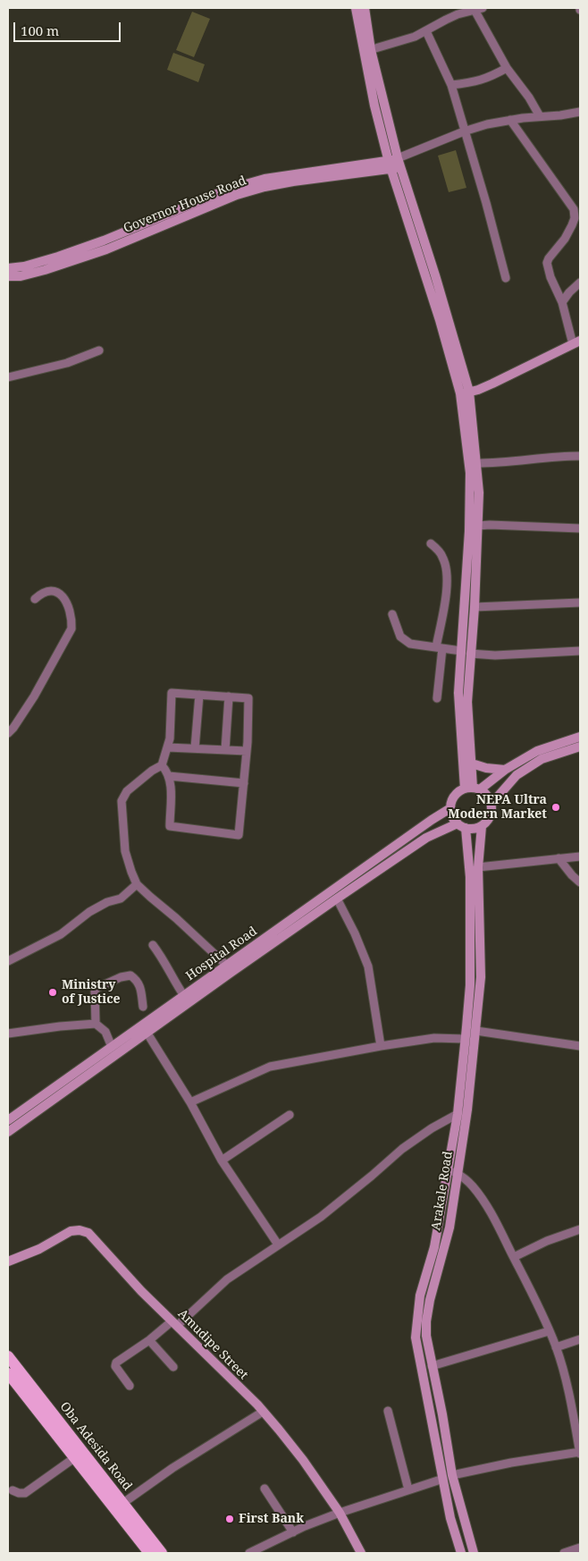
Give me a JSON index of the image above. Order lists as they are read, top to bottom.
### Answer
{
  "streets": {
    "main road": [
      "Governor House Road",
      "Hospital Road",
      "Arakale Road",
      "Amudipe Street",
      "Oba Adesida Road"
    ]
  },
  "crossings": [
    ["Hospital Road", "Arakale Road"]
  ],
  "places": ["NEPA Ultra Modern Market", "Ministry of Justice", "First Bank"],
  "scale_bar": "100 m"
}
